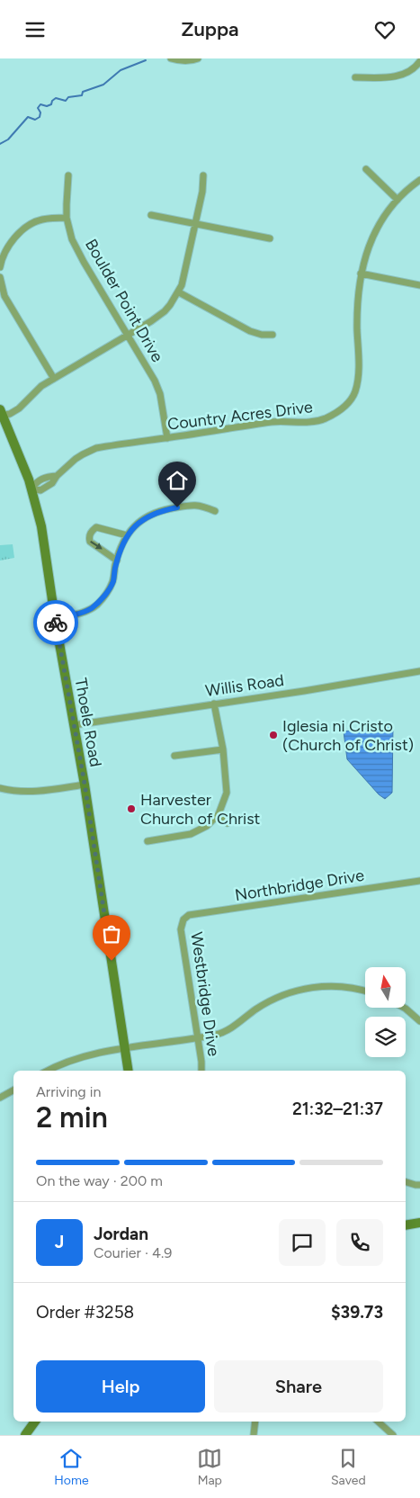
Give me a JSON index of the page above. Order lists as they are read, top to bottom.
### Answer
{
  "streets": {
    "main road": ["Thoele Road"],
    "street": [
      "Boulder Point Drive",
      "Country Acres Drive",
      "Willis Road",
      "Northbridge Drive",
      "Westbridge Drive"
    ]
  },
  "crossings": [
    ["Boulder Point Drive", "Country Acres Drive"],
    ["Country Acres Drive", "Thoele Road"],
    ["Willis Road", "Thoele Road"],
    ["Northbridge Drive", "Westbridge Drive"]
  ],
  "places": ["Iglesia ni Cristo (Church of Christ)", "Harvester Church of Christ"],
  "north": "top",
  "page": {
    "header": "Zuppa",
    "heading": ["2 min", "Arriving in", "21:32–21:37"],
    "panel": [
      "Jordan",
      "Courier · 4.9",
      "Order #3258",
      "$39.73"
    ],
    "bar": "On the way · 200 m",
    "round": "J",
    "buttons": ["Help", "Share"],
    "tabs": ["Home", "Map", "Saved"]
  }
}
